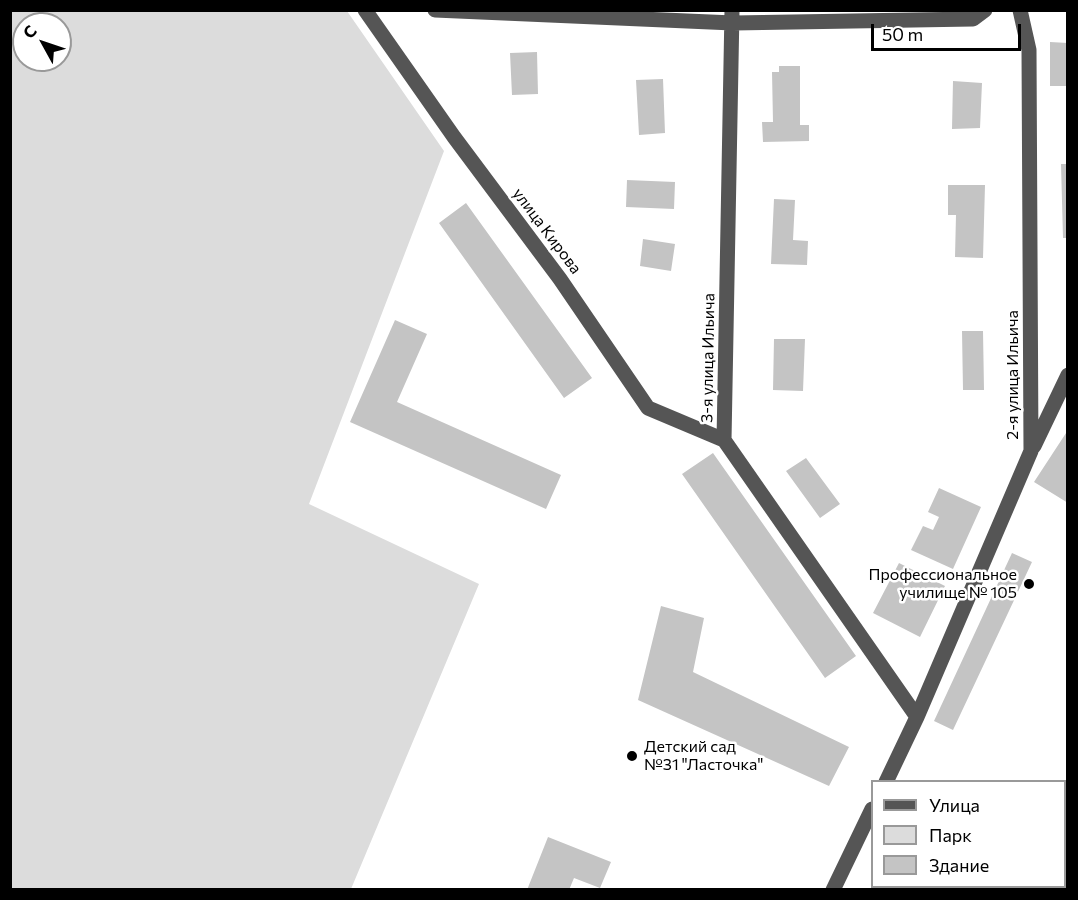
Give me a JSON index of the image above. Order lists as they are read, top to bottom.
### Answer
{
  "streets": {
    "street": ["улица Кирова", "3-я улица Ильича", "2-я улица Ильича"]
  },
  "crossings": [
    ["улица Кирова", "3-я улица Ильича"],
    ["3-я улица Ильича", "2-я улица Ильича"]
  ],
  "places": ["Профессиональное училище № 105", "Детский сад №31 \"Ласточка\""],
  "legend": ["Улица", "Парк", "Здание"],
  "scale_bar": "50 m",
  "north": "top left"
}
